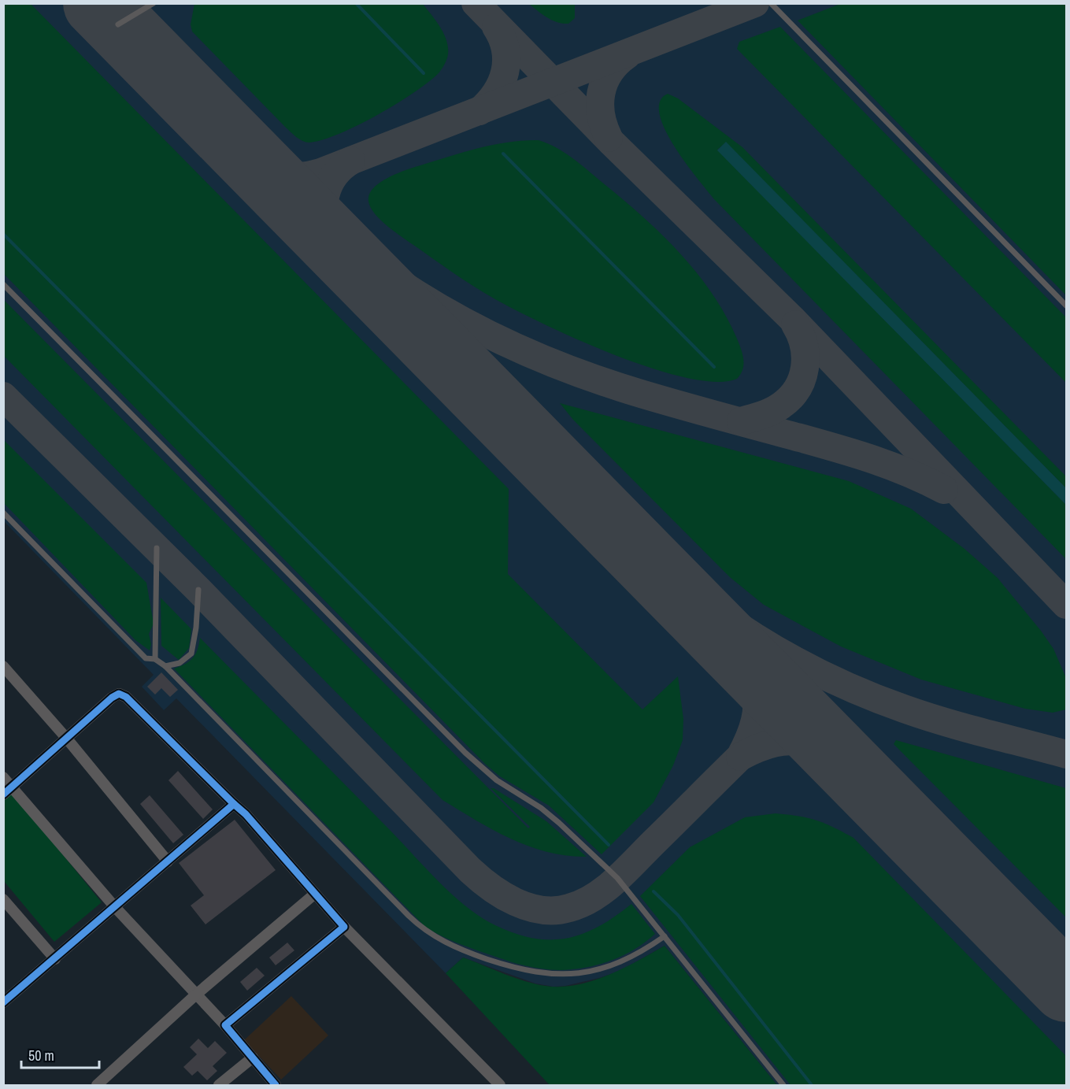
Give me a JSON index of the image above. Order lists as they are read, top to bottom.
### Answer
{
  "scale_bar": "50 m"
}
